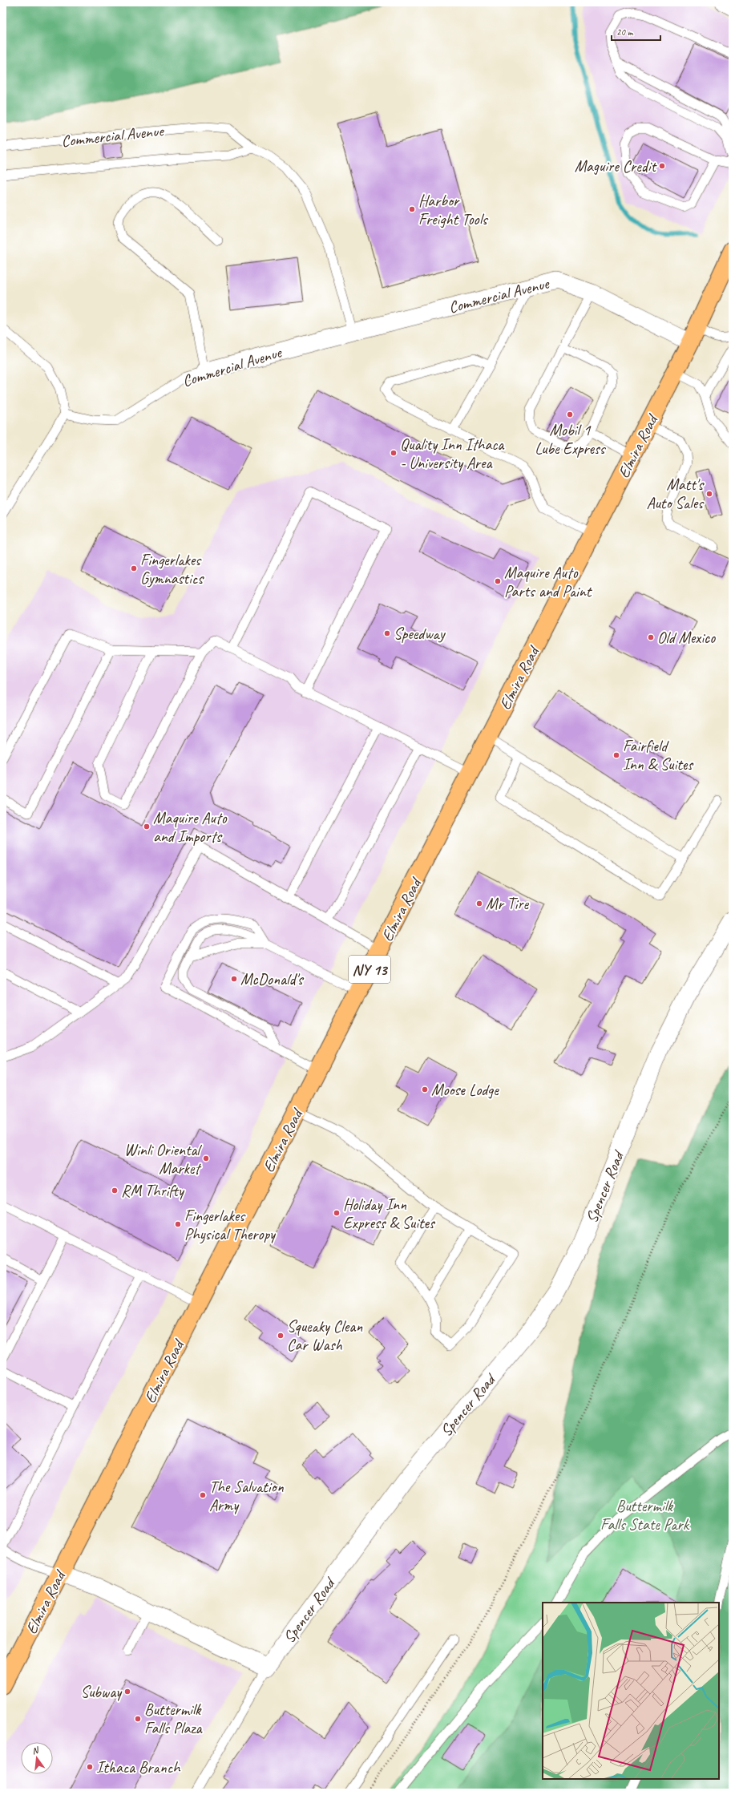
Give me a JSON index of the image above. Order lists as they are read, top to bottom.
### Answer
{
  "streets": {
    "highway": ["Elmira Road", "NY 13"],
    "street": ["Commercial Avenue", "Spencer Road"]
  },
  "crossings": [
    ["Commercial Avenue", "Elmira Road"]
  ],
  "parks": ["Buttermilk Falls State Park"],
  "places": [
    "Maguire Credit",
    "Harbor Freight Tools",
    "Mobil 1 Lube Express",
    "Quality Inn Ithaca - University Area",
    "Matt's Auto Sales",
    "Fingerlakes Gymnastics",
    "Maquire Auto Parts and Paint",
    "Speedway",
    "Old Mexico",
    "Fairfield Inn & Suites",
    "Maquire Auto and Imports",
    "Mr Tire",
    "McDonald's",
    "Moose Lodge",
    "Winli Oriental Market",
    "RM Thrifty",
    "Holiday Inn Express & Suites",
    "Fingerlakes Physical Theropy",
    "Squeaky Clean Car Wash",
    "The Salvation Army",
    "Subway",
    "Buttermilk Falls Plaza",
    "Ithaca Branch"
  ],
  "scale_bar": "20 m",
  "north": "top"
}
